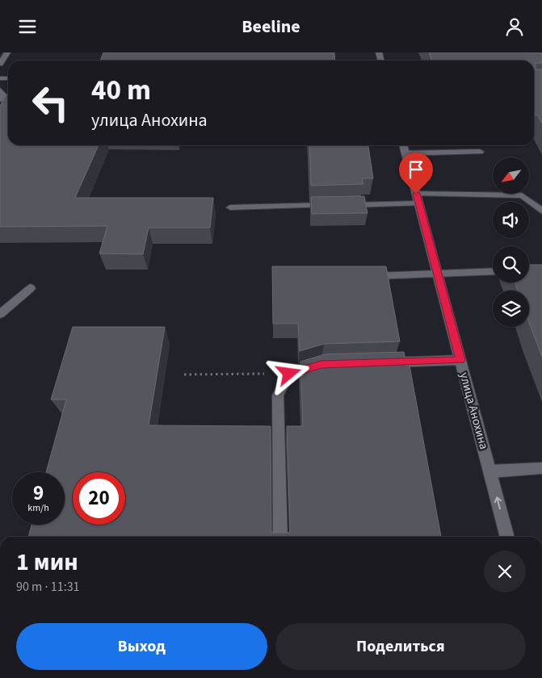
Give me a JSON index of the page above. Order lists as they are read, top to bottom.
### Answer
{
  "streets": {
    "street": ["улица Анохина"]
  },
  "north": "bottom left",
  "page": {
    "header": "Beeline",
    "turn": ["40 m", "улица Анохина"],
    "speed": "9 km/h",
    "limit": "20",
    "heading": ["1 мин", "90 m · 11:31"],
    "buttons": ["Выход", "Поделиться"]
  }
}
